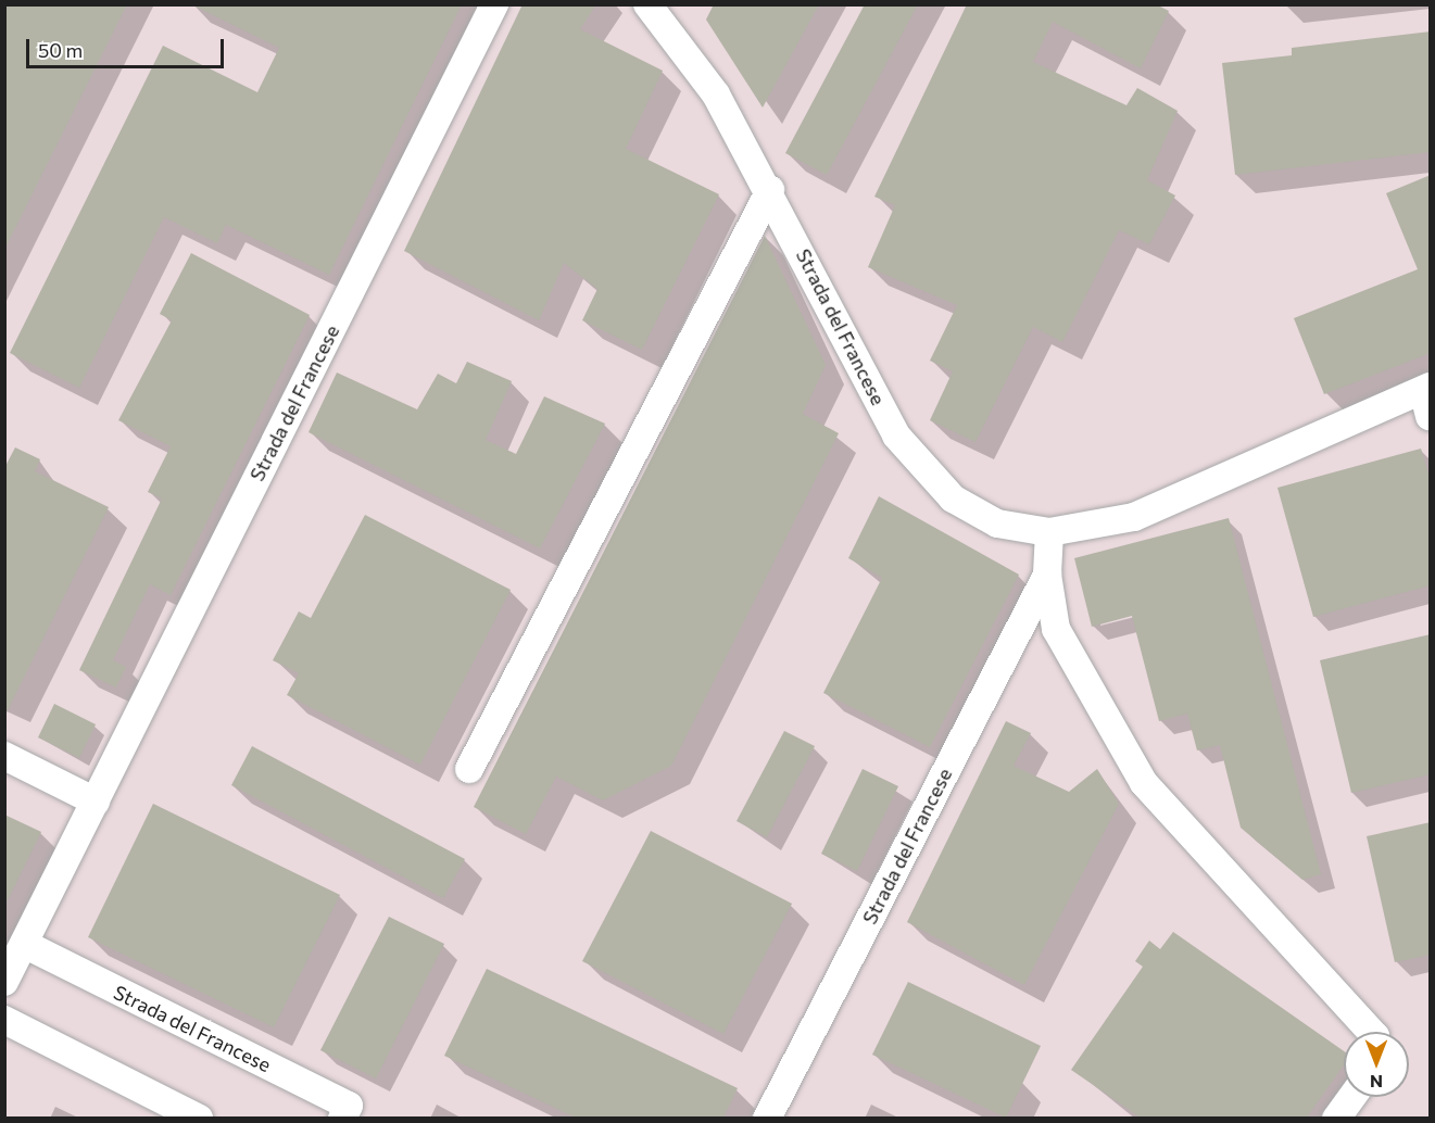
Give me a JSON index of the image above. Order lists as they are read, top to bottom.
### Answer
{
  "streets": {
    "street": ["Strada del Francese"]
  },
  "scale_bar": "50 m",
  "north": "bottom"
}
